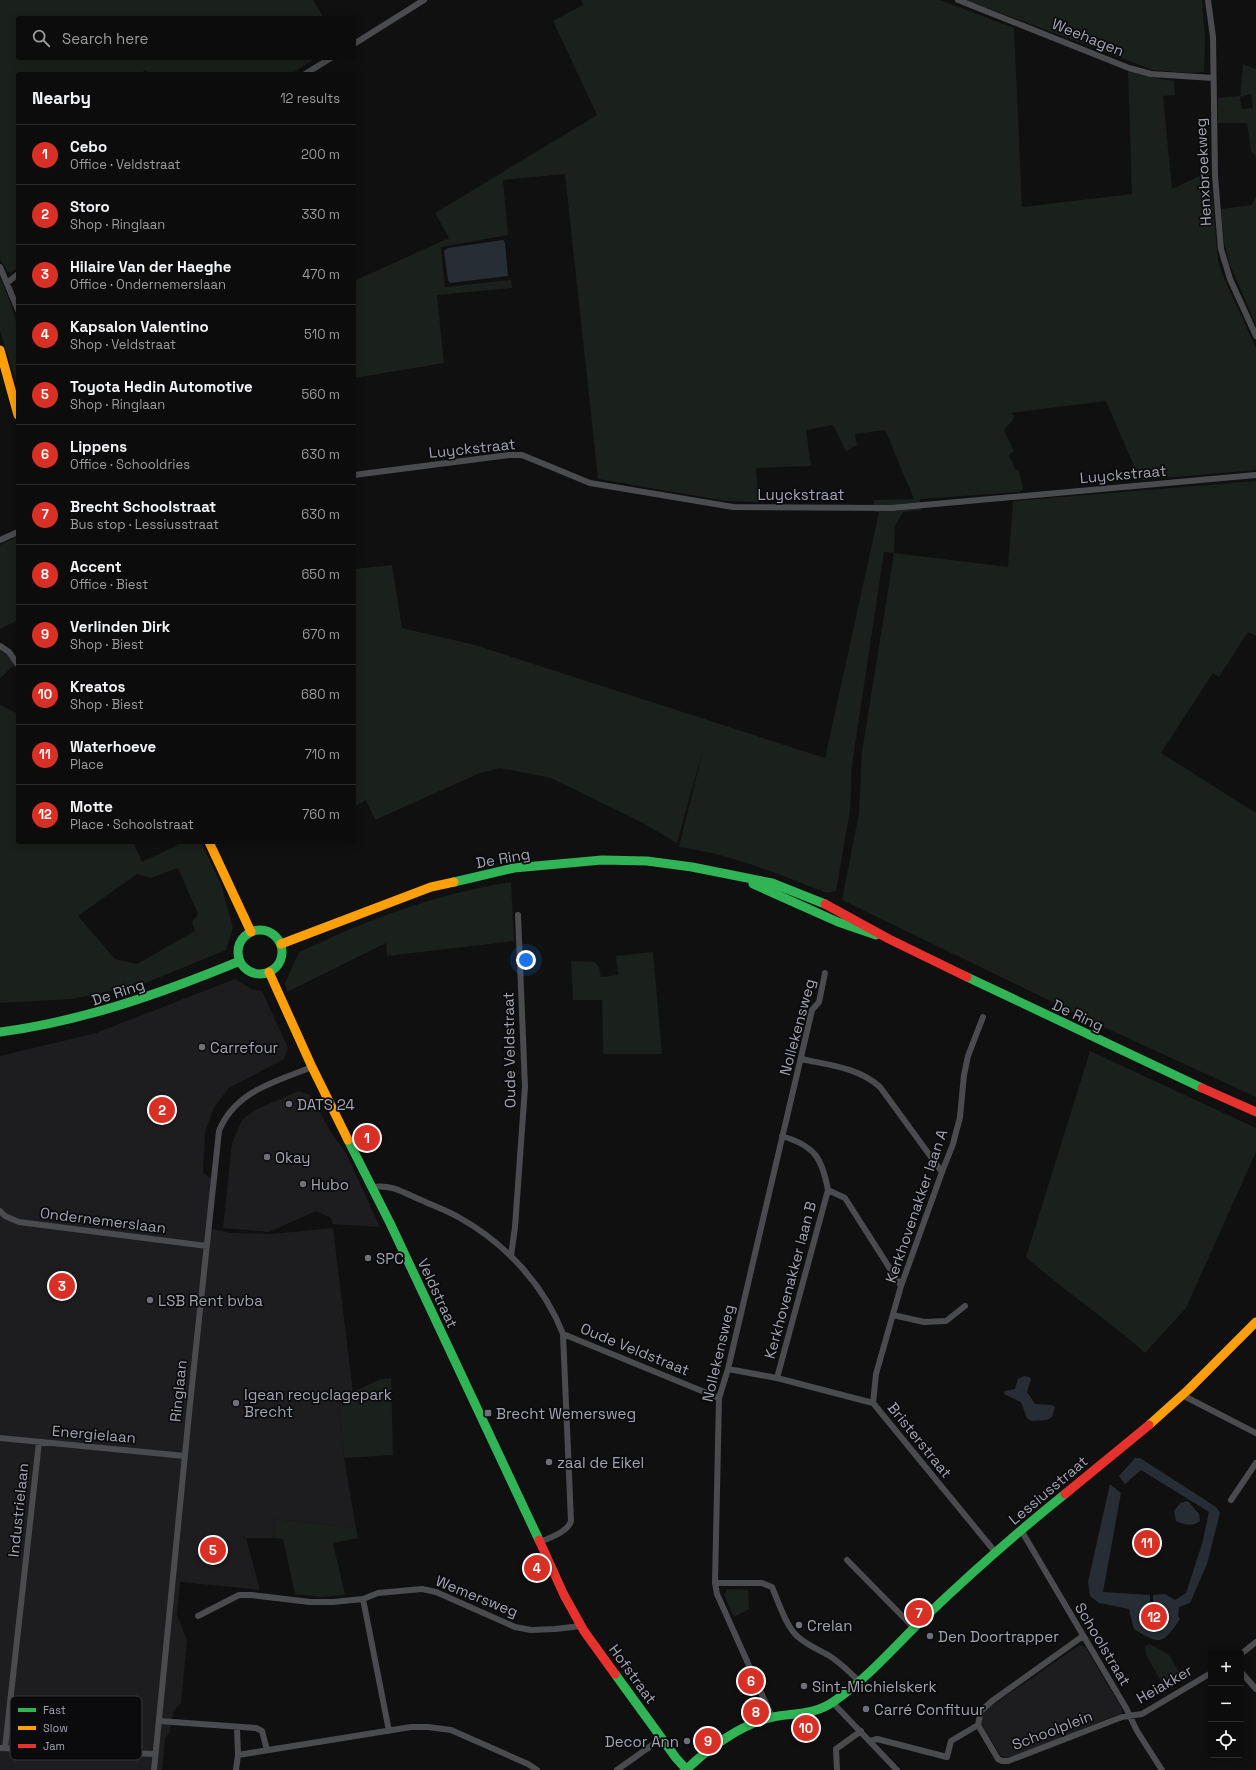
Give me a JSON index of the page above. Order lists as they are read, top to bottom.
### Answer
{
  "streets": {
    "main road": [
      "De Ring",
      "Veldstraat",
      "Lessiusstraat",
      "Hofstraat"
    ],
    "street": [
      "Weehagen",
      "Henxbroekweg",
      "Luyckstraat",
      "Nollekensweg",
      "Oude Veldstraat",
      "Kerkhovenakker laan A",
      "Ondernemerslaan",
      "Kerkhovenakker laan B",
      "Ringlaan",
      "Energielaan",
      "Bristerstraat",
      "Industrielaan",
      "Wemersweg",
      "Schoolstraat",
      "Heiakker",
      "Schoolplein"
    ]
  },
  "crossings": [
    ["Weehagen", "Henxbroekweg"],
    ["De Ring", "Veldstraat"],
    ["Nollekensweg", "Oude Veldstraat"],
    ["Nollekensweg", "Bristerstraat"],
    ["Nollekensweg", "Lessiusstraat"],
    ["Oude Veldstraat", "Veldstraat"],
    ["Kerkhovenakker laan A", "Bristerstraat"],
    ["Ondernemerslaan", "Ringlaan"],
    ["Kerkhovenakker laan B", "Bristerstraat"],
    ["Veldstraat", "Ringlaan"],
    ["Veldstraat", "Wemersweg"],
    ["Veldstraat", "Hofstraat"],
    ["Ringlaan", "Energielaan"],
    ["Energielaan", "Industrielaan"],
    ["Bristerstraat", "Lessiusstraat"],
    ["Lessiusstraat", "Schoolstraat"],
    ["Lessiusstraat", "Hofstraat"],
    ["Wemersweg", "Hofstraat"],
    ["Schoolstraat", "Heiakker"],
    ["Schoolstraat", "Schoolplein"],
    ["Heiakker", "Schoolplein"]
  ],
  "places": {
    "other": [
      "Carrefour",
      "DATS 24",
      "Okay",
      "Hubo",
      "SPC",
      "LSB Rent bvba",
      "Igean recyclagepark Brecht",
      "zaal de Eikel",
      "Crelan",
      "Den Doortrapper",
      "Sint-Michielskerk",
      "Carré Confituur",
      "Decor Ann"
    ],
    "transit": ["Brecht Wemersweg"]
  },
  "legend": ["Fast", "Slow", "Jam"],
  "page": {
    "search": "Search here",
    "heading": ["Nearby", "12 results"],
    "list": [
      {
        "mark": "1",
        "name": "Cebo",
        "note": "Office · Veldstraat",
        "value": "200 m"
      },
      {
        "mark": "2",
        "name": "Storo",
        "note": "Shop · Ringlaan",
        "value": "330 m"
      },
      {
        "mark": "3",
        "name": "Hilaire Van der Haeghe",
        "note": "Office · Ondernemerslaan",
        "value": "470 m"
      },
      {
        "mark": "4",
        "name": "Kapsalon Valentino",
        "note": "Shop · Veldstraat",
        "value": "510 m"
      },
      {
        "mark": "5",
        "name": "Toyota Hedin Automotive",
        "note": "Shop · Ringlaan",
        "value": "560 m"
      },
      {
        "mark": "6",
        "name": "Lippens",
        "note": "Office · Schooldries",
        "value": "630 m"
      },
      {
        "mark": "7",
        "name": "Brecht Schoolstraat",
        "note": "Bus stop · Lessiusstraat",
        "value": "630 m"
      },
      {
        "mark": "8",
        "name": "Accent",
        "note": "Office · Biest",
        "value": "650 m"
      },
      {
        "mark": "9",
        "name": "Verlinden Dirk",
        "note": "Shop · Biest",
        "value": "670 m"
      },
      {
        "mark": "10",
        "name": "Kreatos",
        "note": "Shop · Biest",
        "value": "680 m"
      },
      {
        "mark": "11",
        "name": "Waterhoeve",
        "note": "Place",
        "value": "710 m"
      },
      {
        "mark": "12",
        "name": "Motte",
        "note": "Place · Schoolstraat",
        "value": "760 m"
      }
    ],
    "pins": [
      "2",
      "1",
      "3",
      "11",
      "5",
      "4",
      "7",
      "12",
      "6",
      "8",
      "10",
      "9"
    ],
    "map_buttons": ["+", "−"]
  }
}
